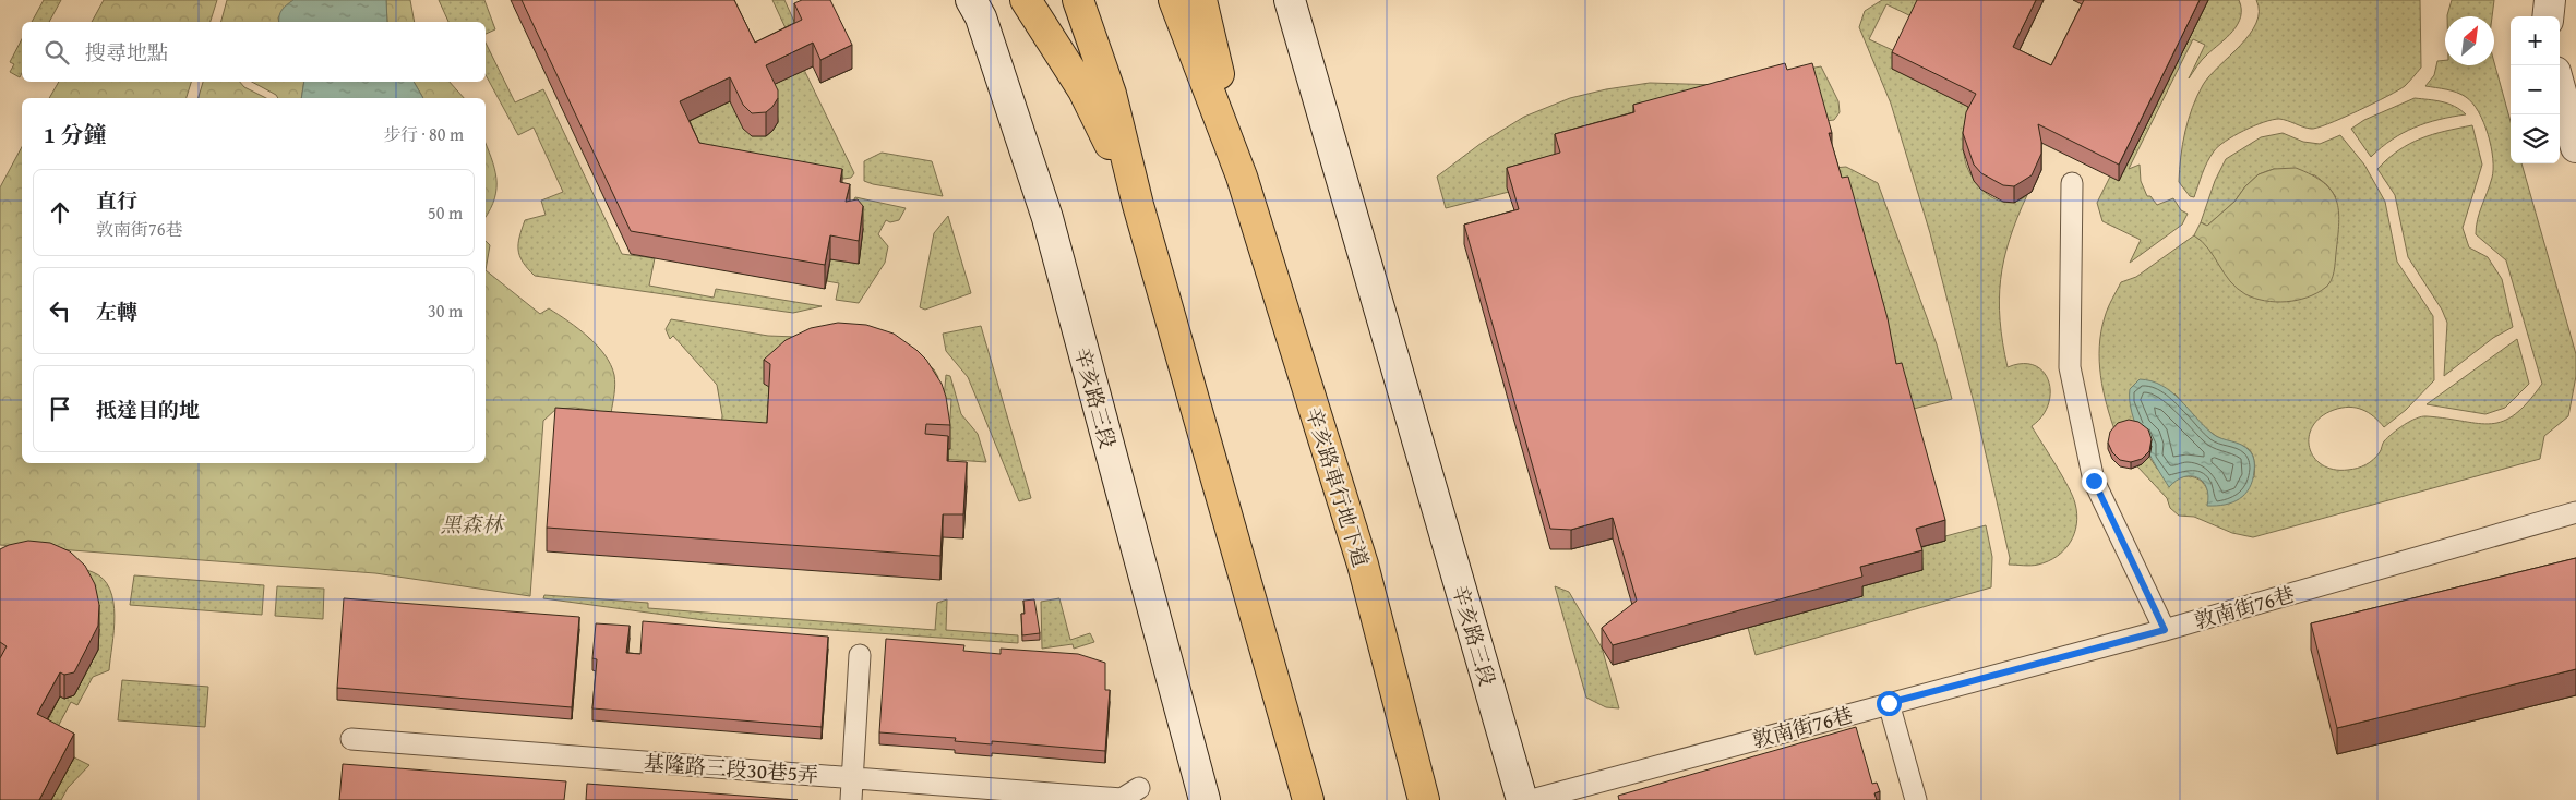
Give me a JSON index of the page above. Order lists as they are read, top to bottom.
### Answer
{
  "streets": {
    "main road": ["辛亥路三段", "辛亥路車行地下道"],
    "lane": ["敦南街76巷", "基隆路三段30巷5弄"]
  },
  "parks": ["黑森林"],
  "north": "top right",
  "page": {
    "map_buttons": ["+", "−"],
    "search": "搜尋地點",
    "heading": ["1 分鐘", "步行 · 80 m"],
    "list": [
      ["直行", "敦南街76巷", "50 m"],
      ["左轉", "30 m"],
      "抵達目的地"
    ]
  }
}
